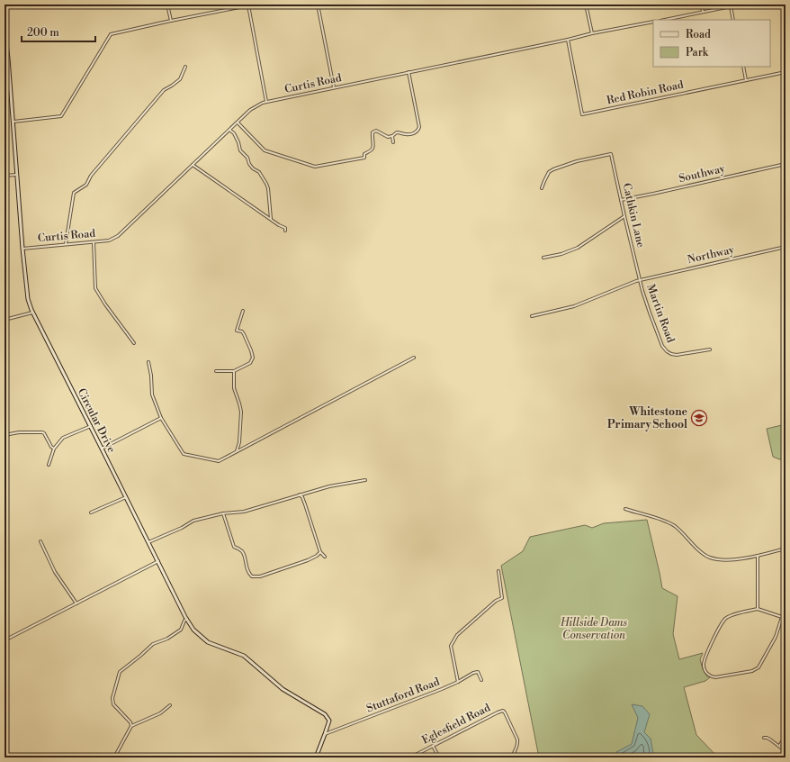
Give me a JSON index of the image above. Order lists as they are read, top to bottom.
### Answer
{
  "streets": {
    "street": [
      "Curtis Road",
      "Red Robin Road",
      "Southway",
      "Cathkin Lane",
      "Northway",
      "Martin Road",
      "Circular Drive",
      "Stuttaford Road",
      "Eglesfield Road"
    ]
  },
  "crossings": [
    ["Curtis Road", "Red Robin Road"],
    ["Curtis Road", "Circular Drive"],
    ["Southway", "Cathkin Lane"],
    ["Cathkin Lane", "Northway"],
    ["Cathkin Lane", "Martin Road"],
    ["Northway", "Martin Road"],
    ["Circular Drive", "Stuttaford Road"]
  ],
  "parks": ["Hillside Dams Conservation"],
  "places": {
    "school or university": ["Whitestone Primary School"]
  },
  "legend": ["Road", "Park"],
  "scale_bar": "200 m"
}
